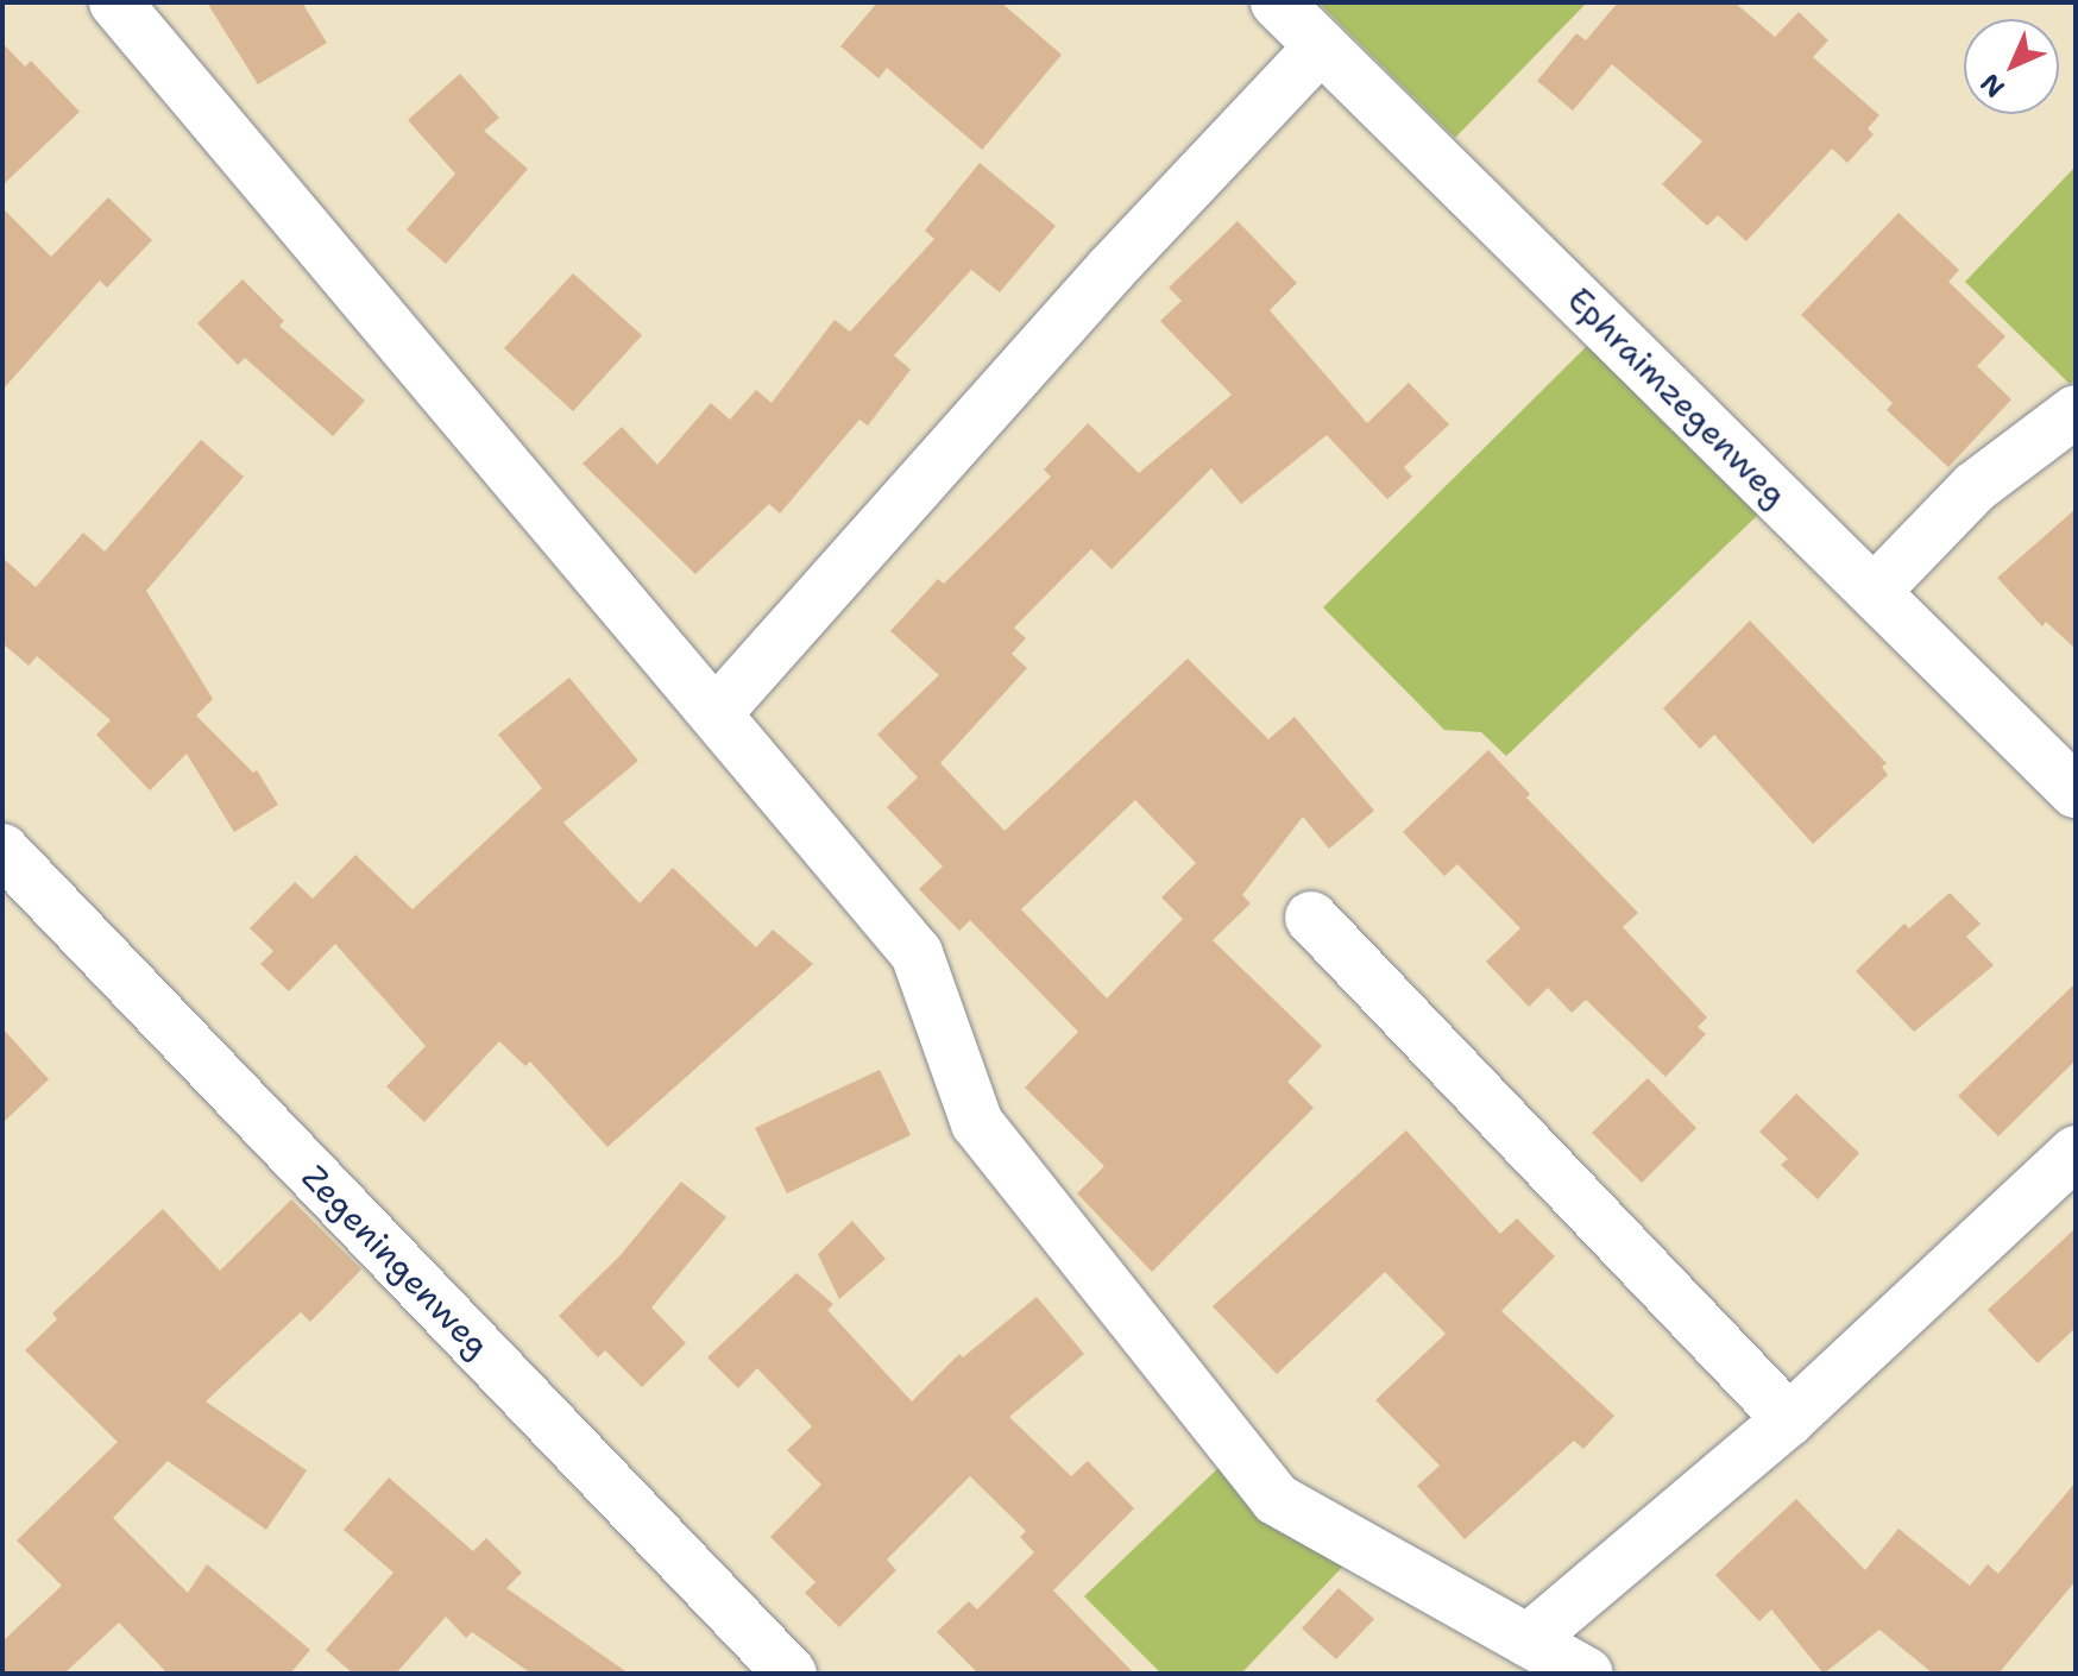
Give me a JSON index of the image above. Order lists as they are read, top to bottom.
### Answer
{
  "streets": {
    "street": ["Ephraimzegenweg", "Zegeningenweg"]
  },
  "north": "bottom left"
}
